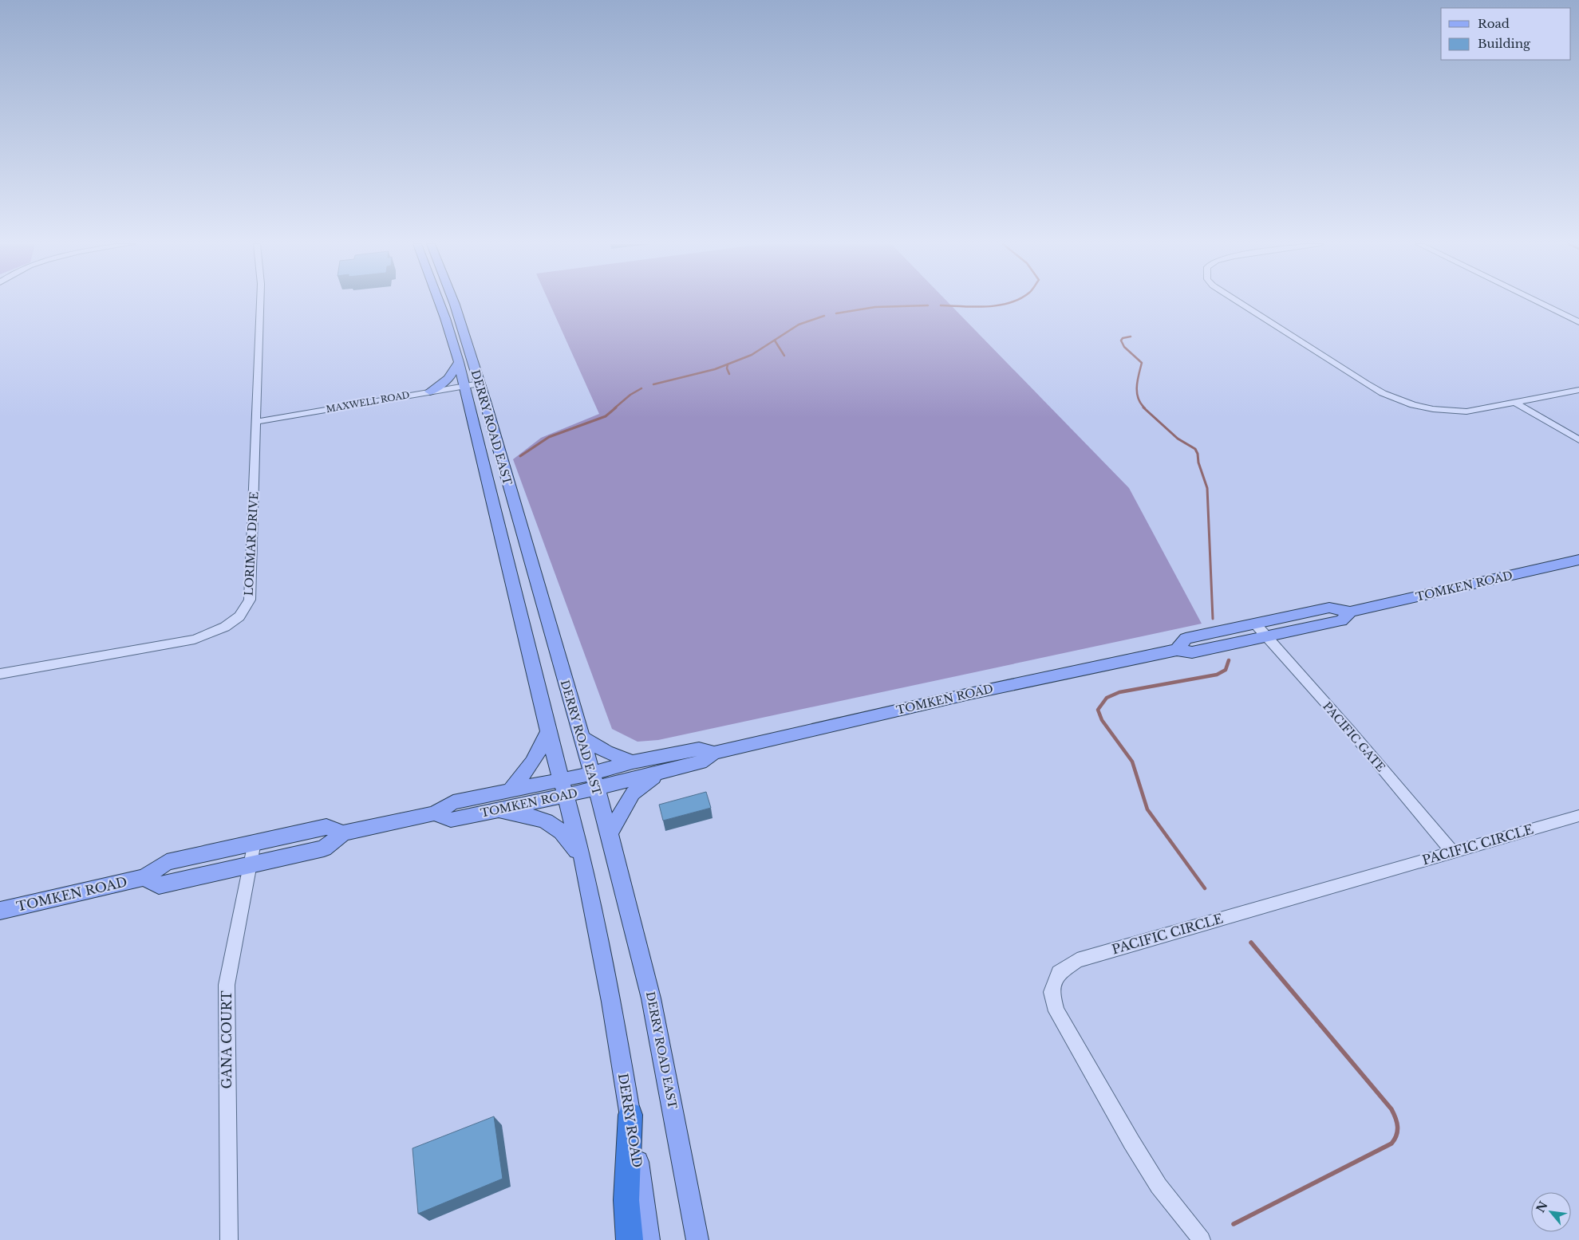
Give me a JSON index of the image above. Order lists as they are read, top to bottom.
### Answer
{
  "streets": {
    "main road": ["DERRY ROAD EAST", "TOMKEN ROAD", "DERRY ROAD"],
    "street": [
      "MAXWELL ROAD",
      "LORIMAR DRIVE",
      "PACIFIC GATE",
      "PACIFIC CIRCLE",
      "GANA COURT"
    ]
  },
  "crossings": [
    ["MAXWELL ROAD", "DERRY ROAD EAST"],
    ["MAXWELL ROAD", "LORIMAR DRIVE"],
    ["DERRY ROAD EAST", "TOMKEN ROAD"],
    ["DERRY ROAD EAST", "DERRY ROAD"],
    ["TOMKEN ROAD", "PACIFIC GATE"],
    ["TOMKEN ROAD", "GANA COURT"],
    ["PACIFIC GATE", "PACIFIC CIRCLE"]
  ],
  "legend": ["Road", "Building"],
  "north": "top left"
}
